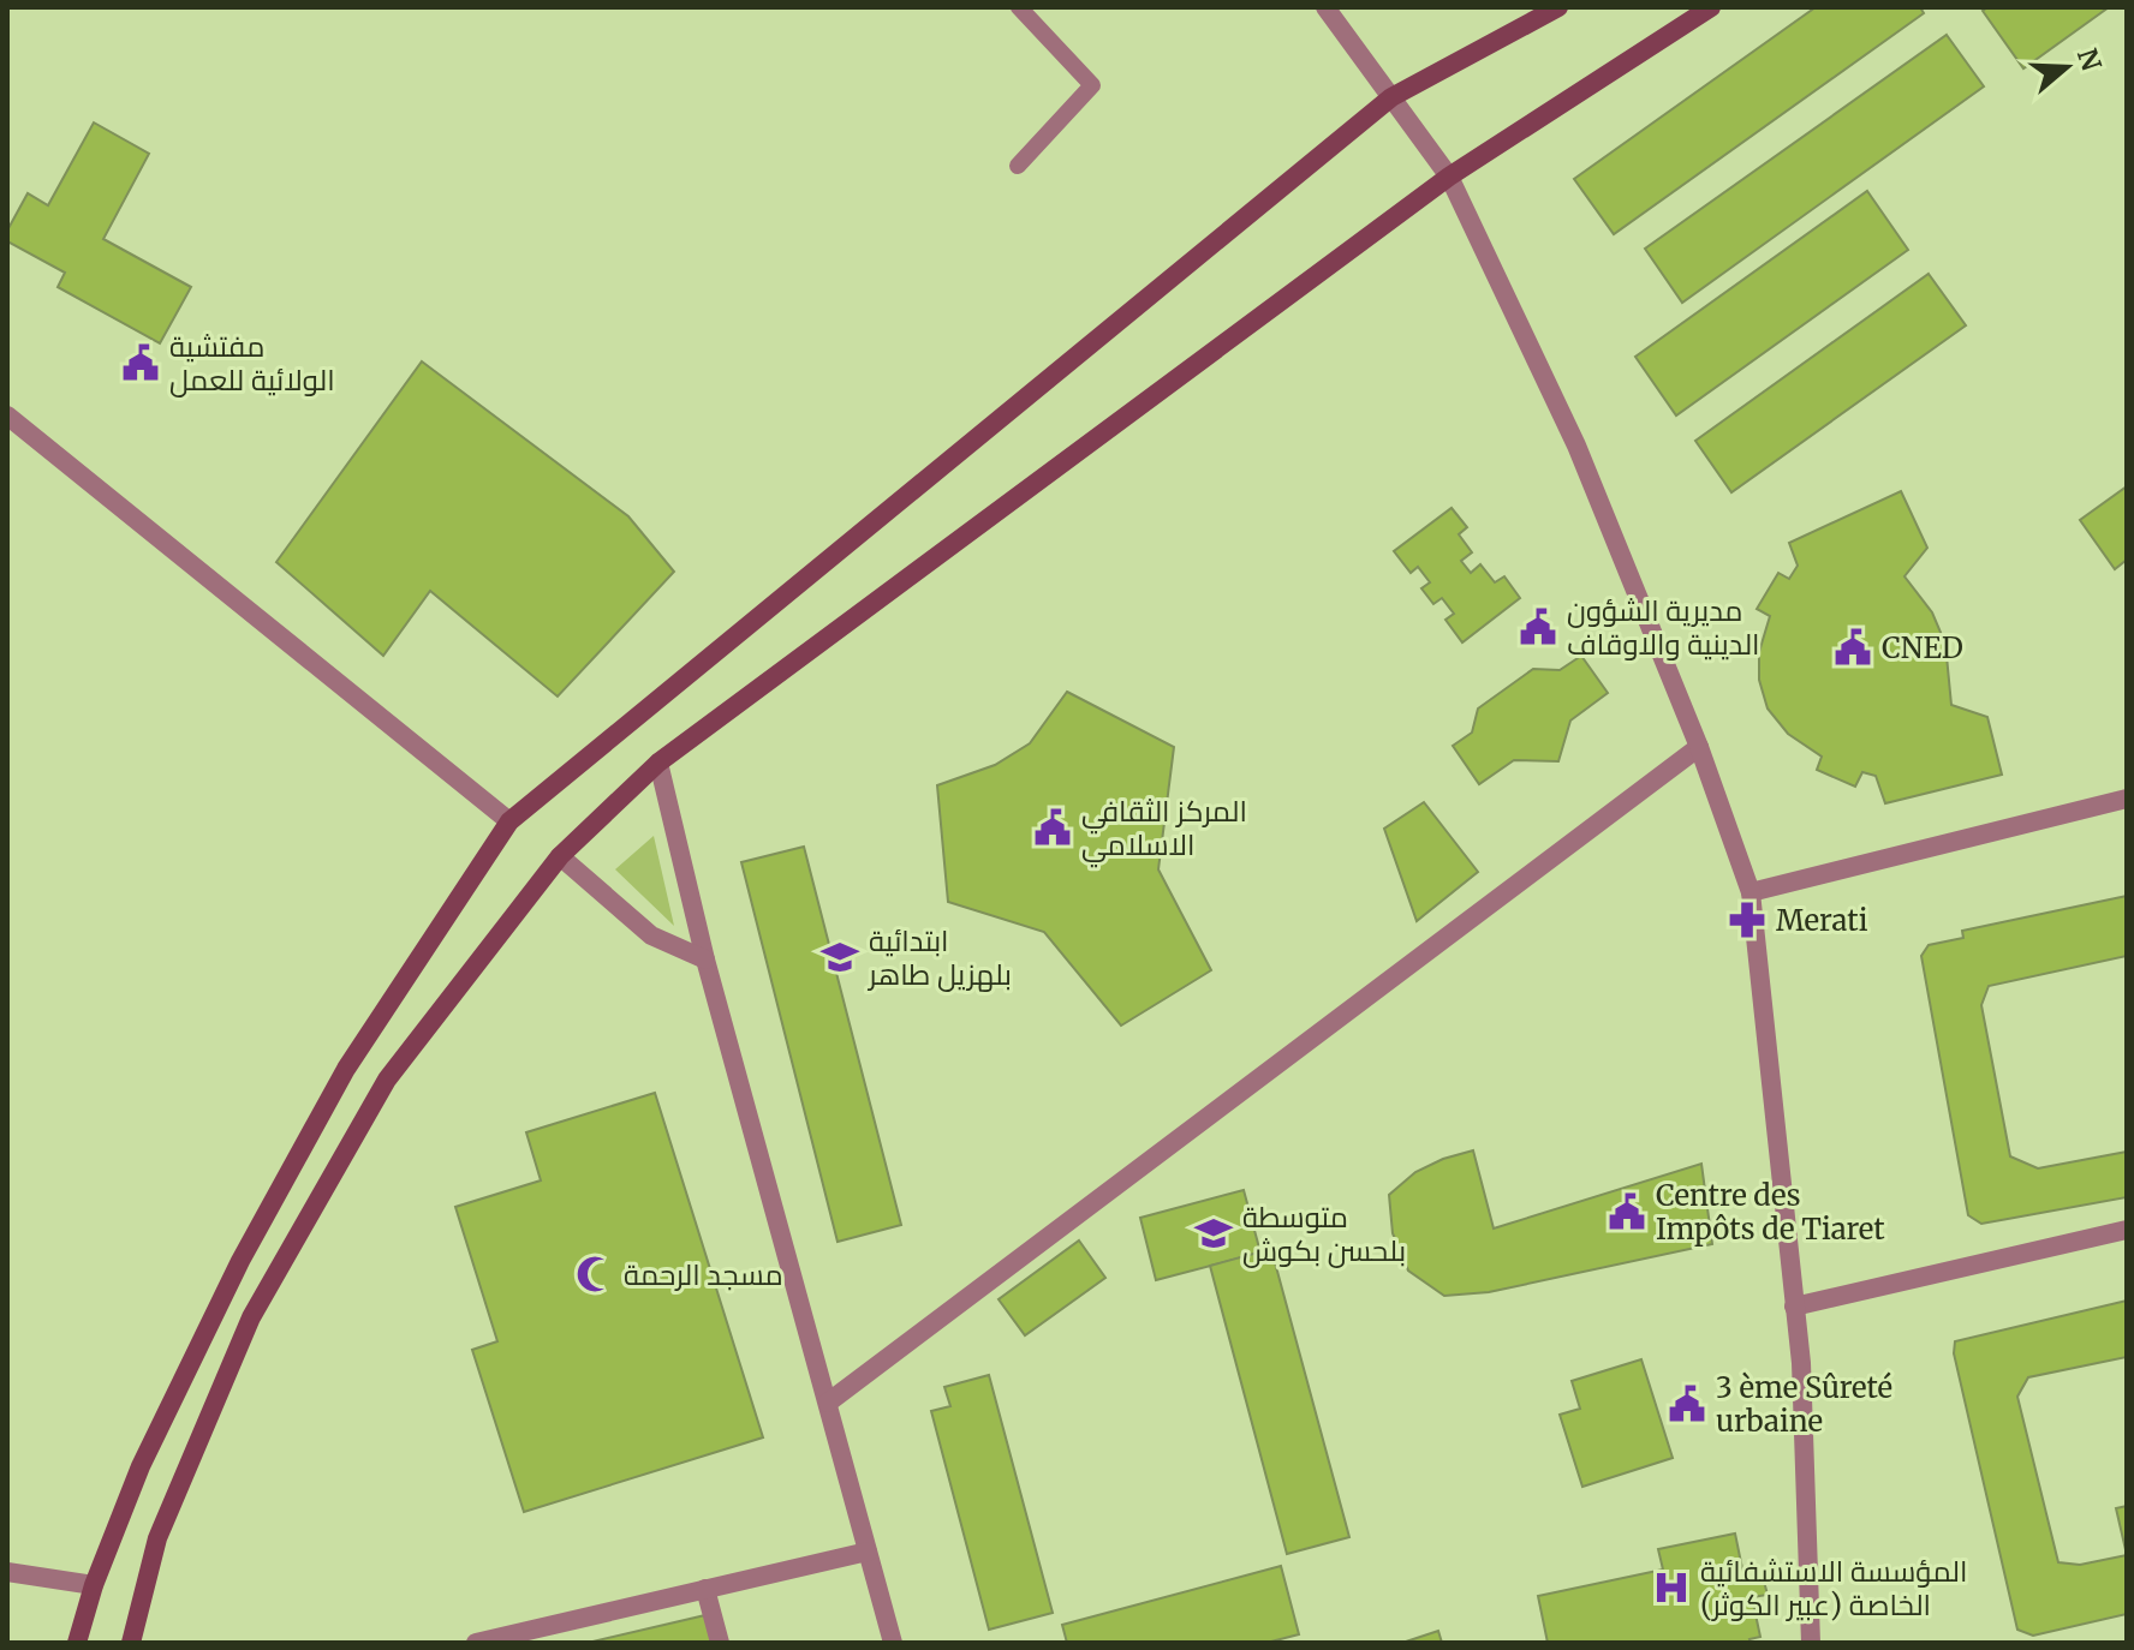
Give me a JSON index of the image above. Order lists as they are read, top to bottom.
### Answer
{
  "places": {
    "public building": [
      "مفتشية الولائية للعمل",
      "مديرية الشؤون الدينية والاوقاف",
      "CNED",
      "المركز الثقافي الاسلامي",
      "Centre des Impôts de Tiaret",
      "3 ème Sûreté urbaine"
    ],
    "pharmacy": ["Merati"],
    "school or university": ["ابتدائية بلهزيل طاهر", "متوسطة بلحسن بكوش"],
    "mosque": ["مسجد الرحمة"],
    "hospital": ["المؤسسة الاستشفائية الخاصة (عبير الكوثر)"]
  },
  "north": "right"
}
